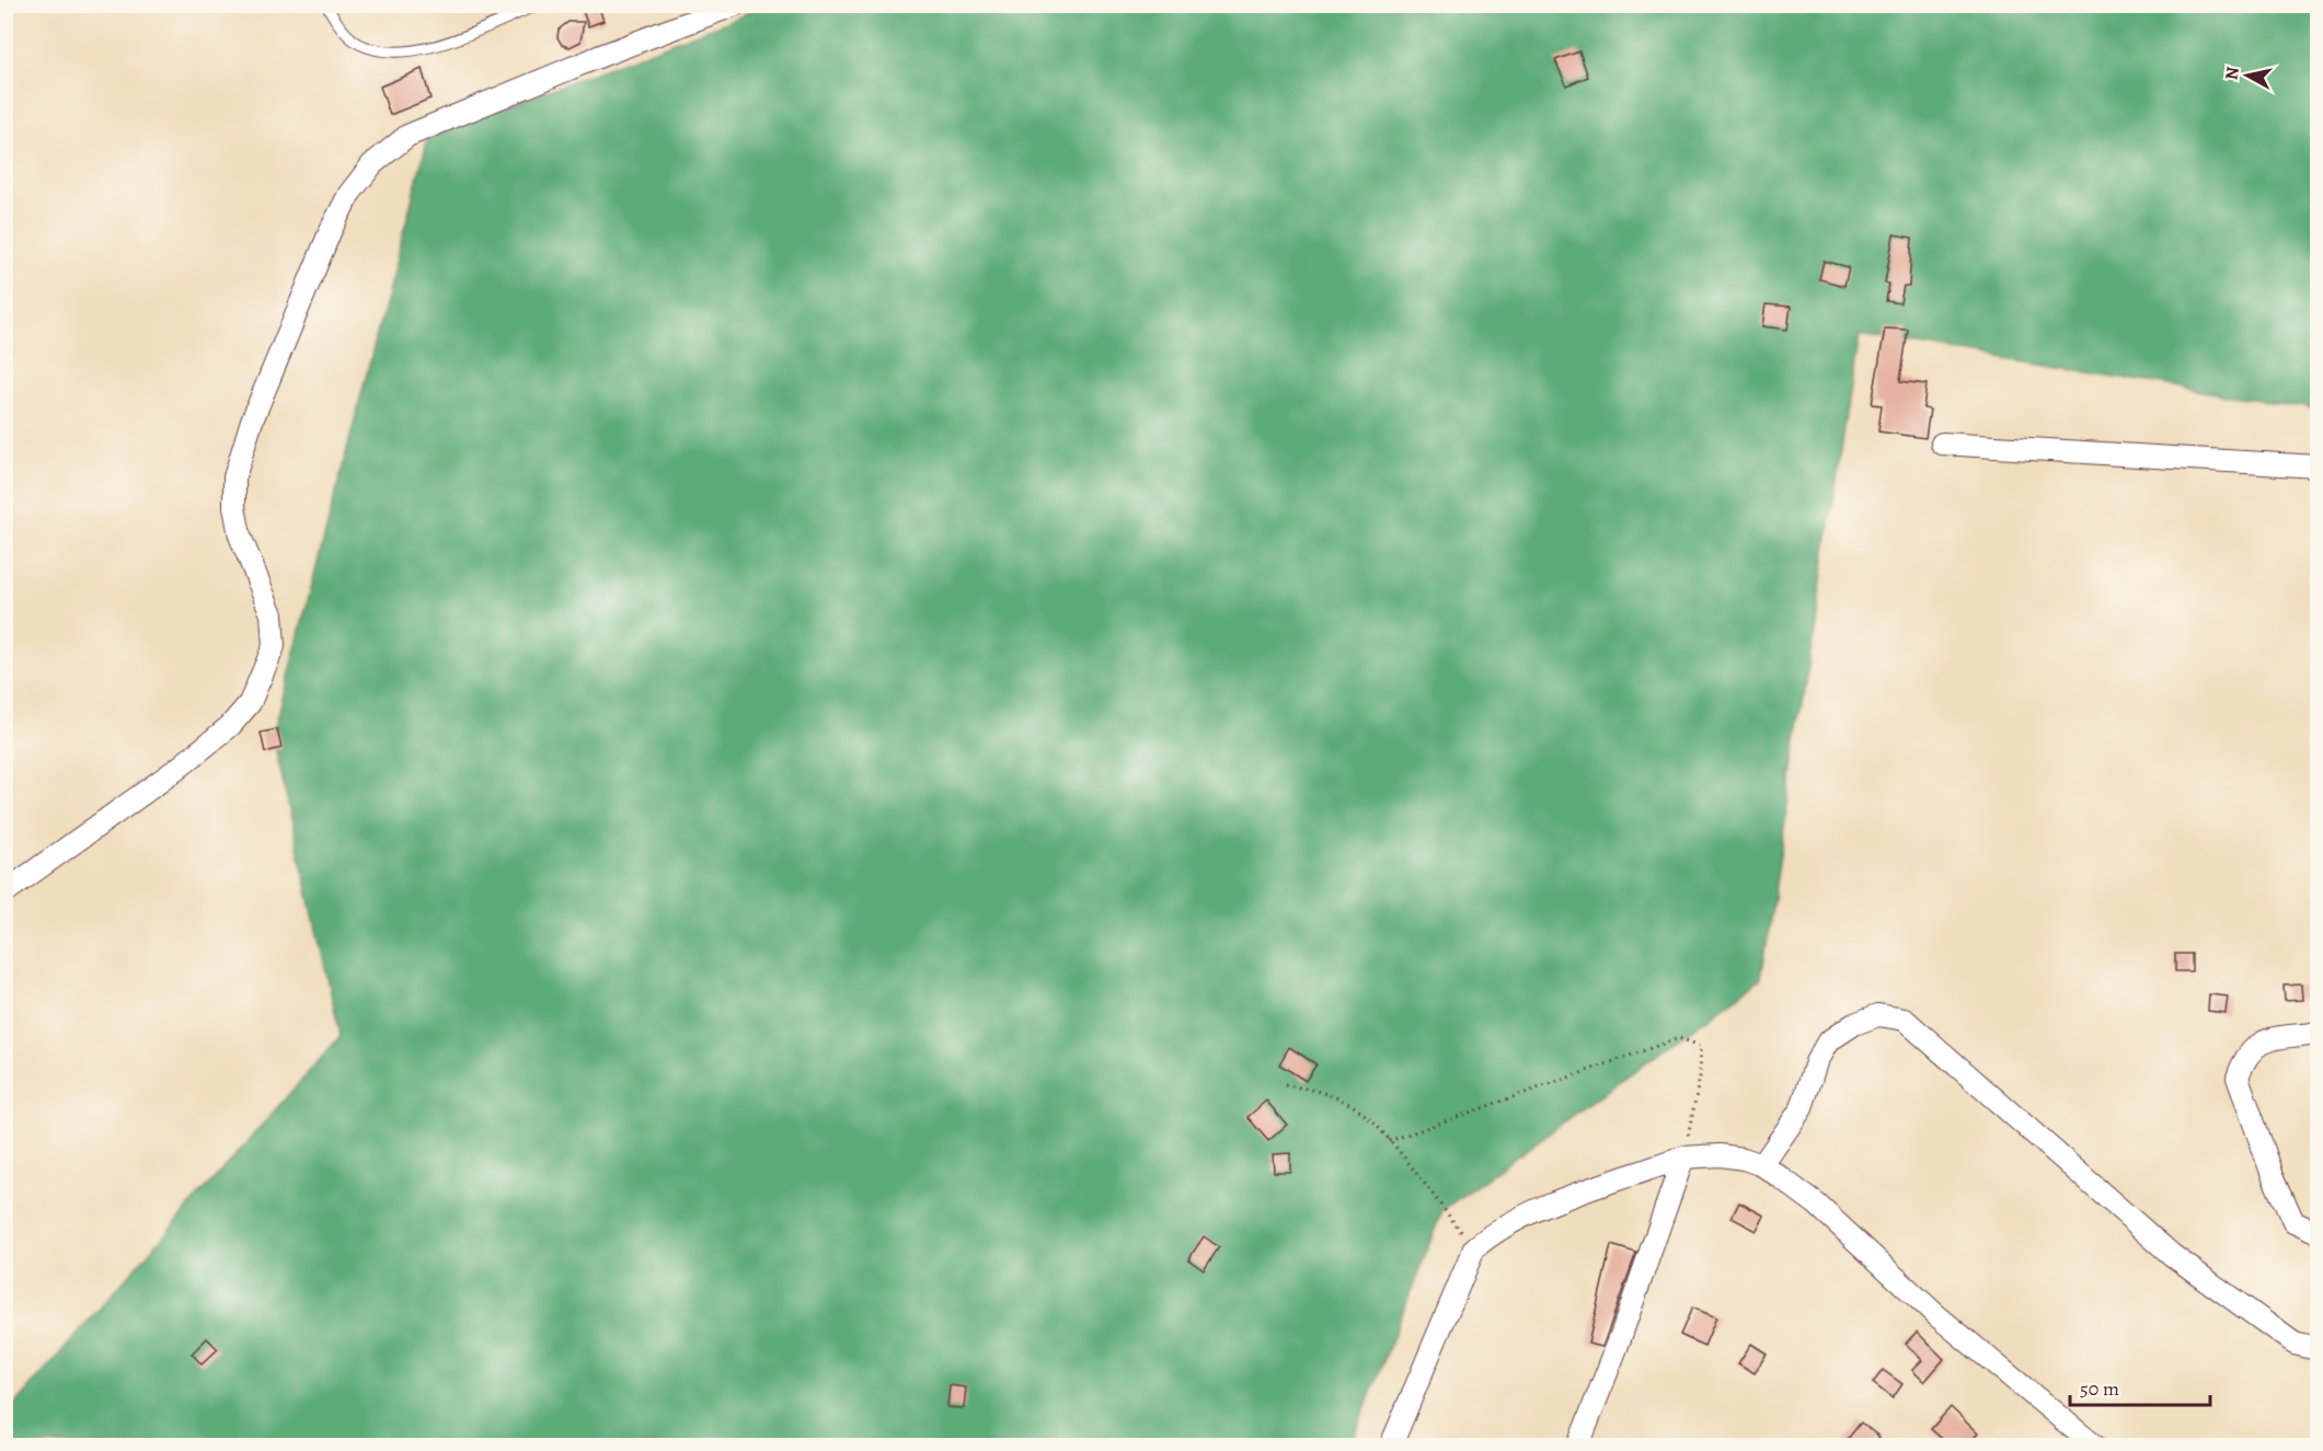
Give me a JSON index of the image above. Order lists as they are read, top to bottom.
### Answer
{
  "scale_bar": "50 m",
  "north": "left"
}
